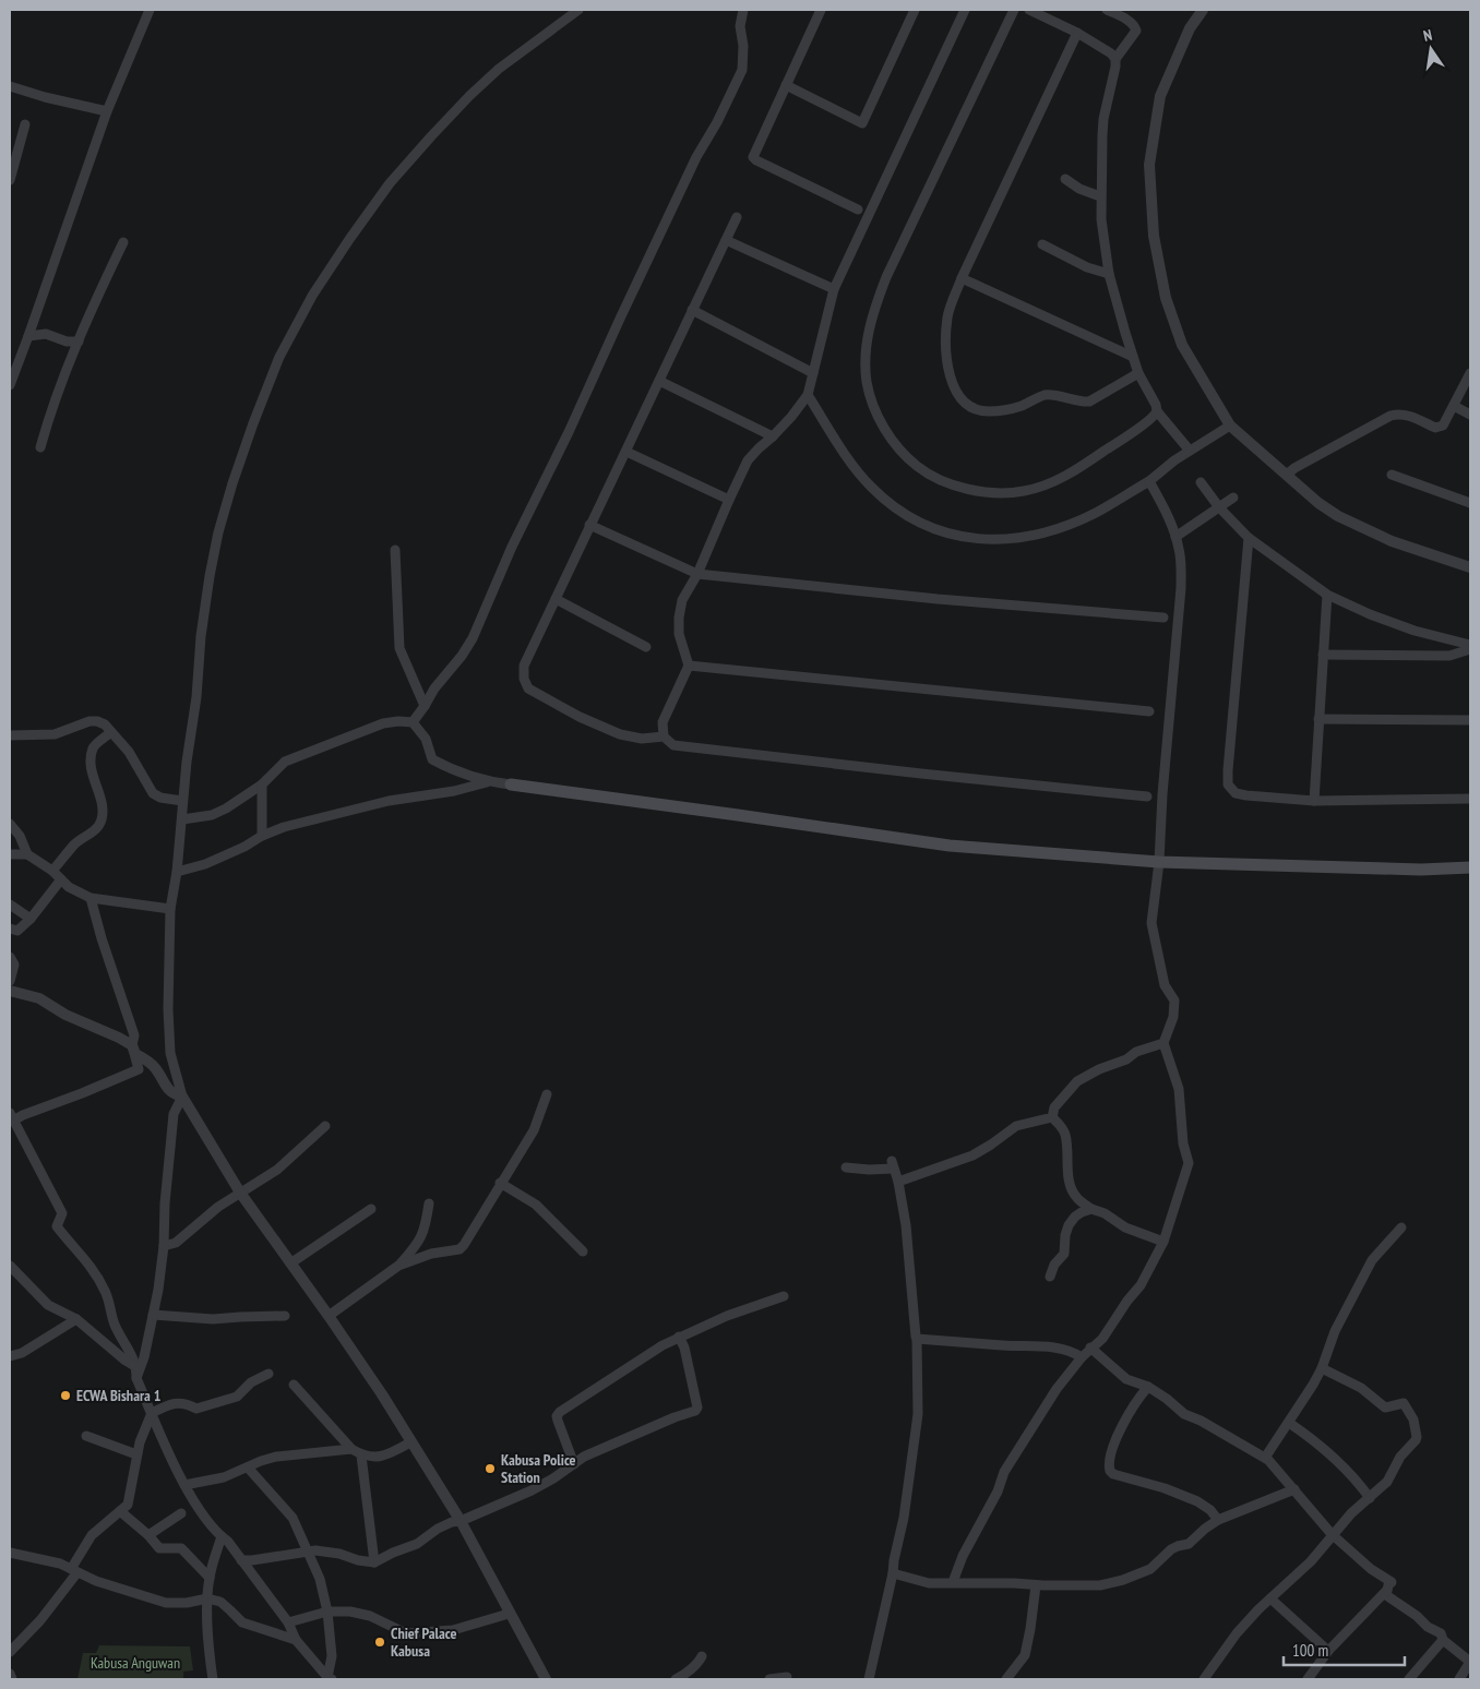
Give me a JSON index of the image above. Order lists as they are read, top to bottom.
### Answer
{
  "parks": ["Kabusa Anguwan"],
  "places": ["ECWA Bishara 1", "Kabusa Police Station", "Chief Palace Kabusa"],
  "scale_bar": "100 m",
  "north": "top"
}
